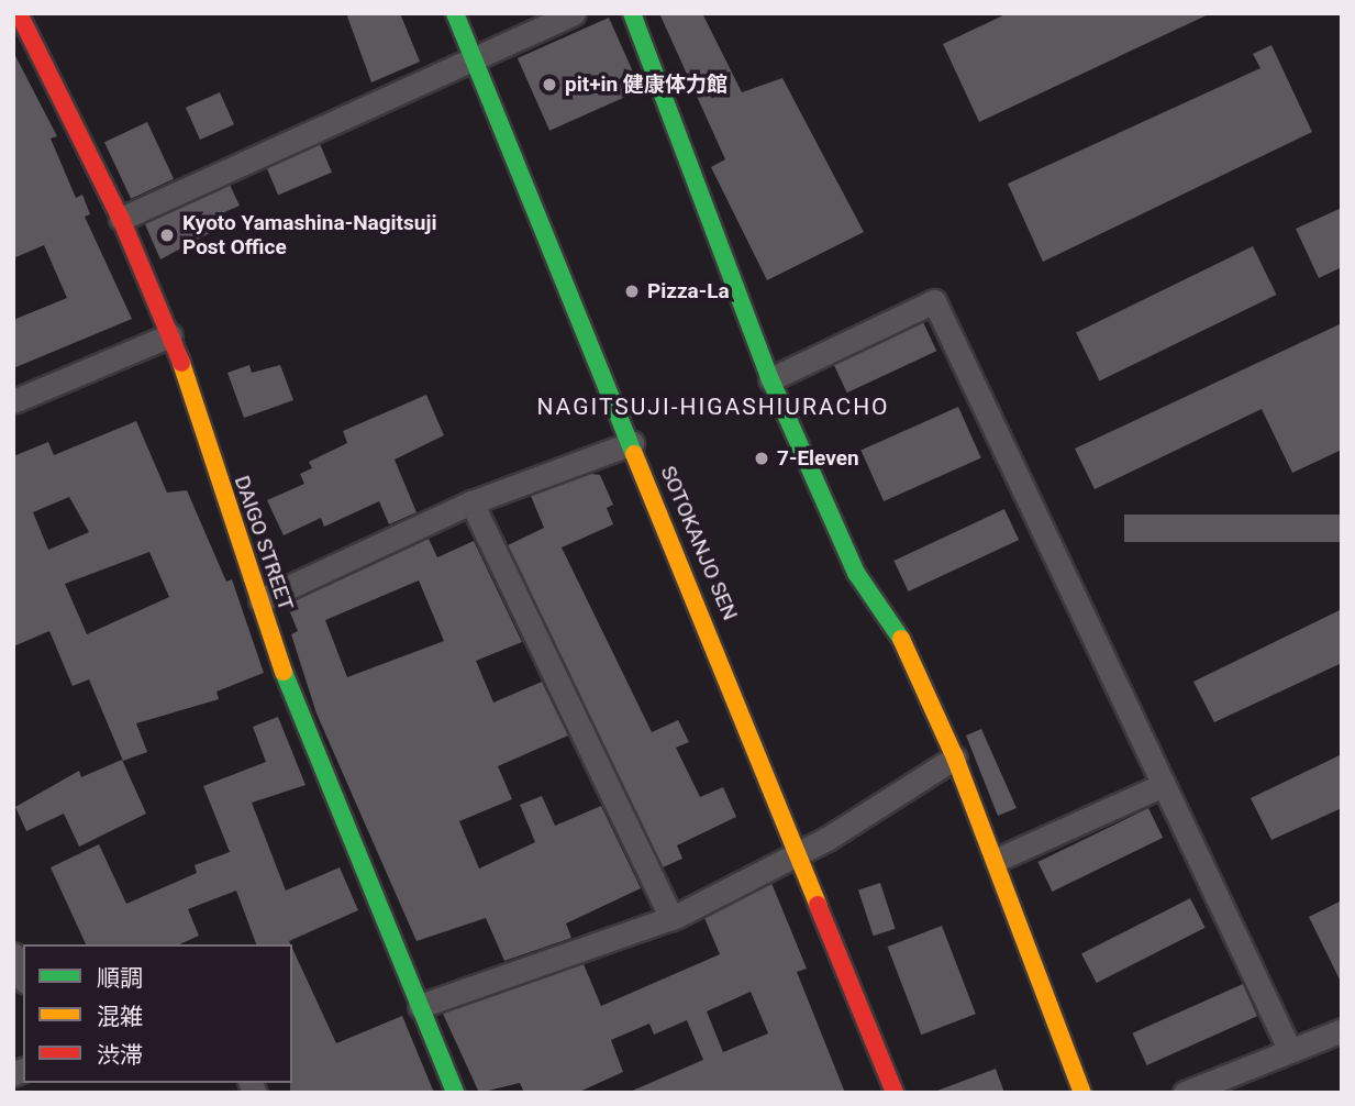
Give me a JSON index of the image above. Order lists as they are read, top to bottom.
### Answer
{
  "streets": {
    "street": ["DAIGO STREET", "SOTOKANJO SEN"]
  },
  "districts": ["NAGITSUJI-HIGASHIURACHO"],
  "places": [
    "pit+in 健康体力館",
    "Kyoto Yamashina-Nagitsuji Post Office",
    "Pizza-La",
    "7-Eleven"
  ],
  "legend": ["順調", "混雑", "渋滞"]
}
